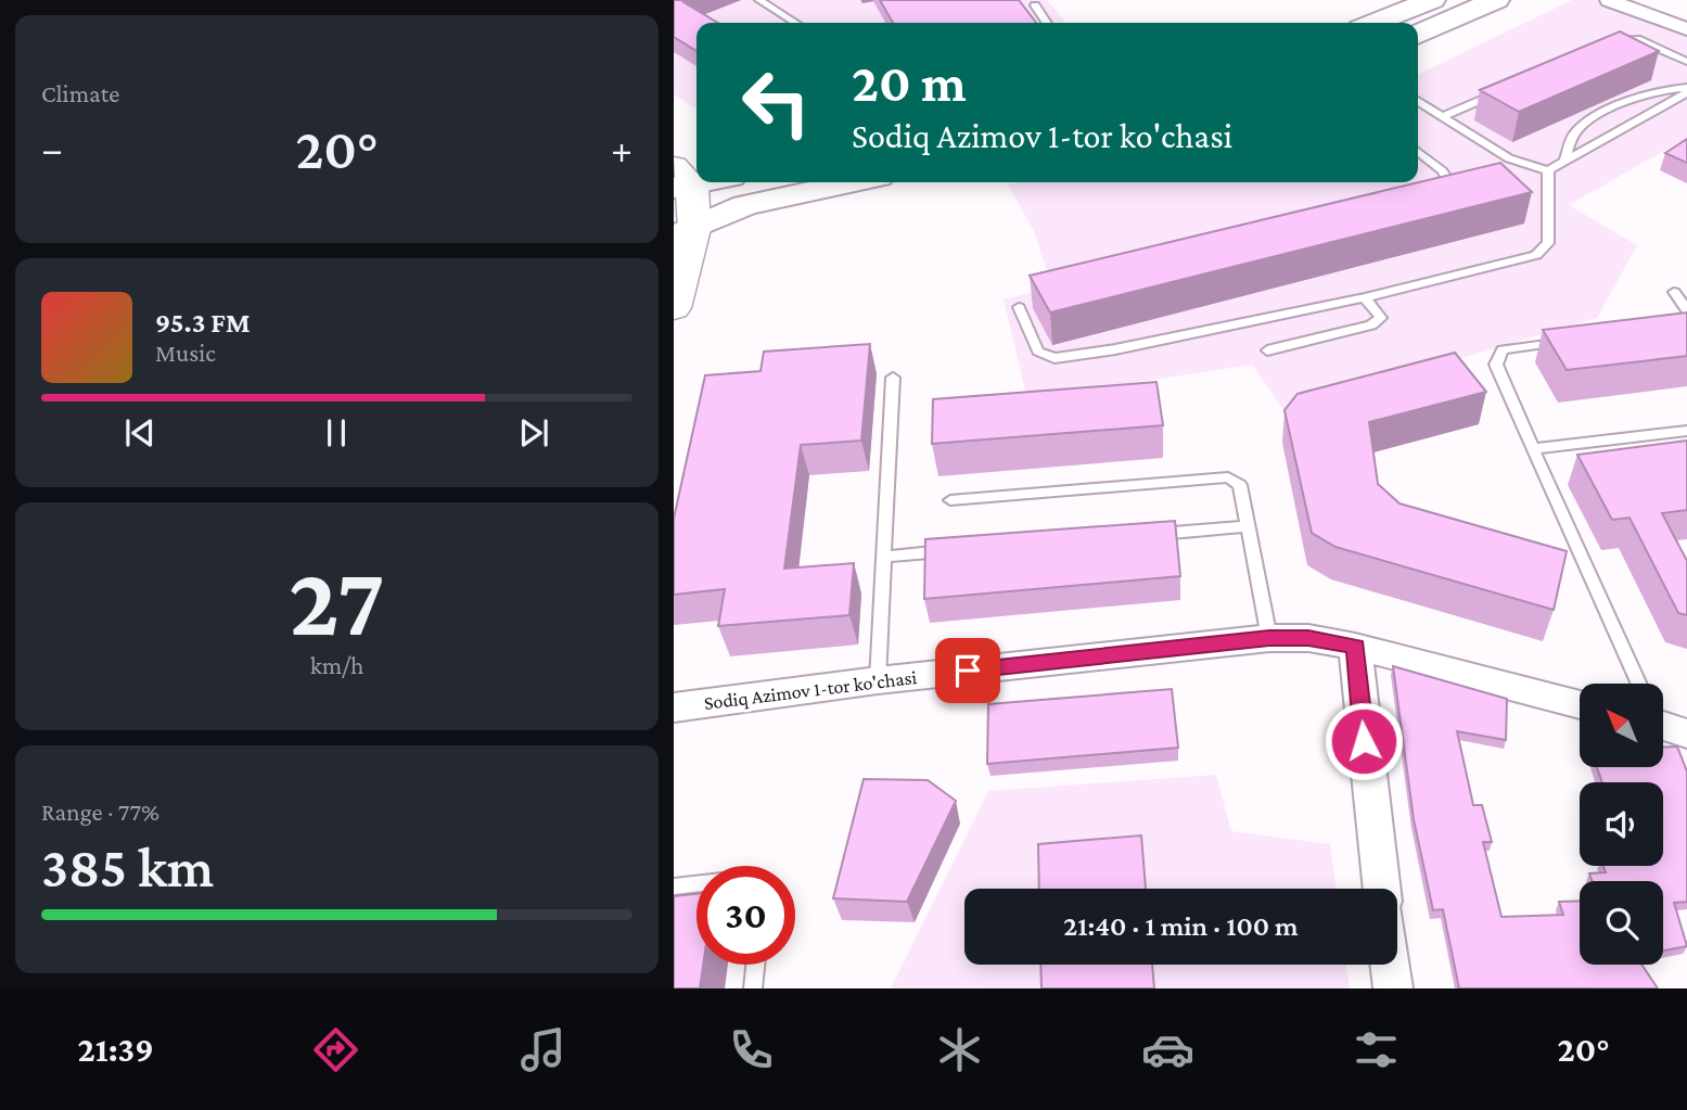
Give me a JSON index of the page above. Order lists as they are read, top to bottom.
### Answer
{
  "streets": {
    "street": ["Sodiq Azimov 1-tor ko'chasi"]
  },
  "north": "top left",
  "page": {
    "tile": [
      "Climate",
      ["27", "km/h"],
      ["Range · 77%", "385 km"]
    ],
    "turn": ["20 m", "Sodiq Azimov 1-tor ko'chasi"],
    "heat": ["−", "20°", "+"],
    "song": ["95.3 FM", "Music"],
    "limit": "30",
    "trip": "21:40 · 1 min · 100 m",
    "tabs": ["21:39", "20°"]
  }
}
